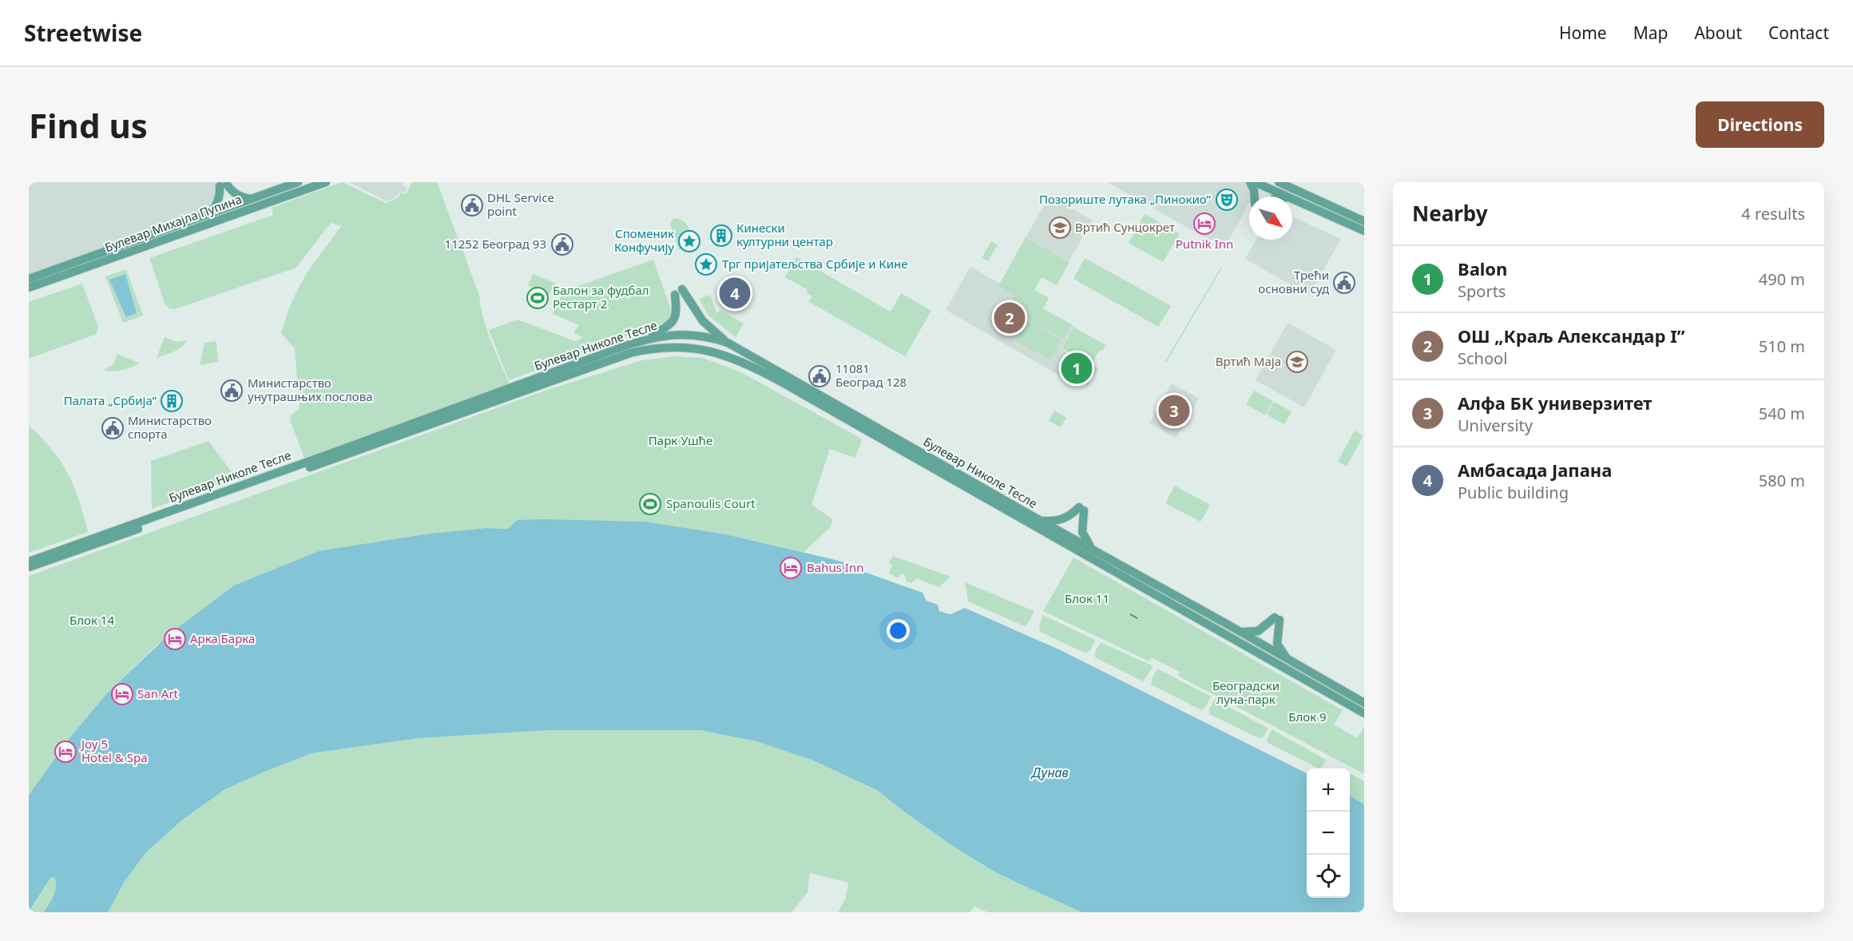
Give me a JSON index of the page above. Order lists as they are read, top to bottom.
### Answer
{
  "streets": {
    "main road": ["Булевар Михајла Пупина", "Булевар Николе Тесле"]
  },
  "water": ["Дунав"],
  "parks": [
    "Парк Ушће",
    "Блок 11",
    "Блок 14",
    "Београдски луна-парк",
    "Блок 9"
  ],
  "places": {
    "theatre": ["Позориште лутака „Пинокио”"],
    "public building": [
      "DHL Service point",
      "11252 Београд 93",
      "Трећи основни суд",
      "11081 Београд 128",
      "Министарство унутрашњих послова",
      "Министарство спорта"
    ],
    "hotel": [
      "Putnik Inn",
      "Bahus Inn",
      "Арка Барка",
      "San Art",
      "Joy 5 Hotel & Spa"
    ],
    "school or university": ["Вртић Сунцокрет", "Вртић Маја"],
    "building": ["Кинески културни центар", "Палата „Србија”"],
    "place": ["Споменик Конфучију", "Трг пријатељства Србије и Кине"],
    "sports": ["Балон за фудбал Рестарт 2", "Spanoulis Court"]
  },
  "north": "bottom right",
  "page": {
    "header": "Streetwise",
    "nav": [
      "Home",
      "Map",
      "About",
      "Contact"
    ],
    "buttons": "Directions",
    "title": "Find us",
    "heading": ["Nearby", "4 results"],
    "list": [
      {
        "mark": "1",
        "name": "Balon",
        "note": "Sports",
        "value": "490 m"
      },
      {
        "mark": "2",
        "name": "ОШ „Краљ Александар I”",
        "note": "School",
        "value": "510 m"
      },
      {
        "mark": "3",
        "name": "Алфа БК универзитет",
        "note": "University",
        "value": "540 m"
      },
      {
        "mark": "4",
        "name": "Амбасада Јапана",
        "note": "Public building",
        "value": "580 m"
      }
    ],
    "pins": [
      "4",
      "2",
      "1",
      "3"
    ],
    "map_buttons": ["+", "−"]
  }
}
